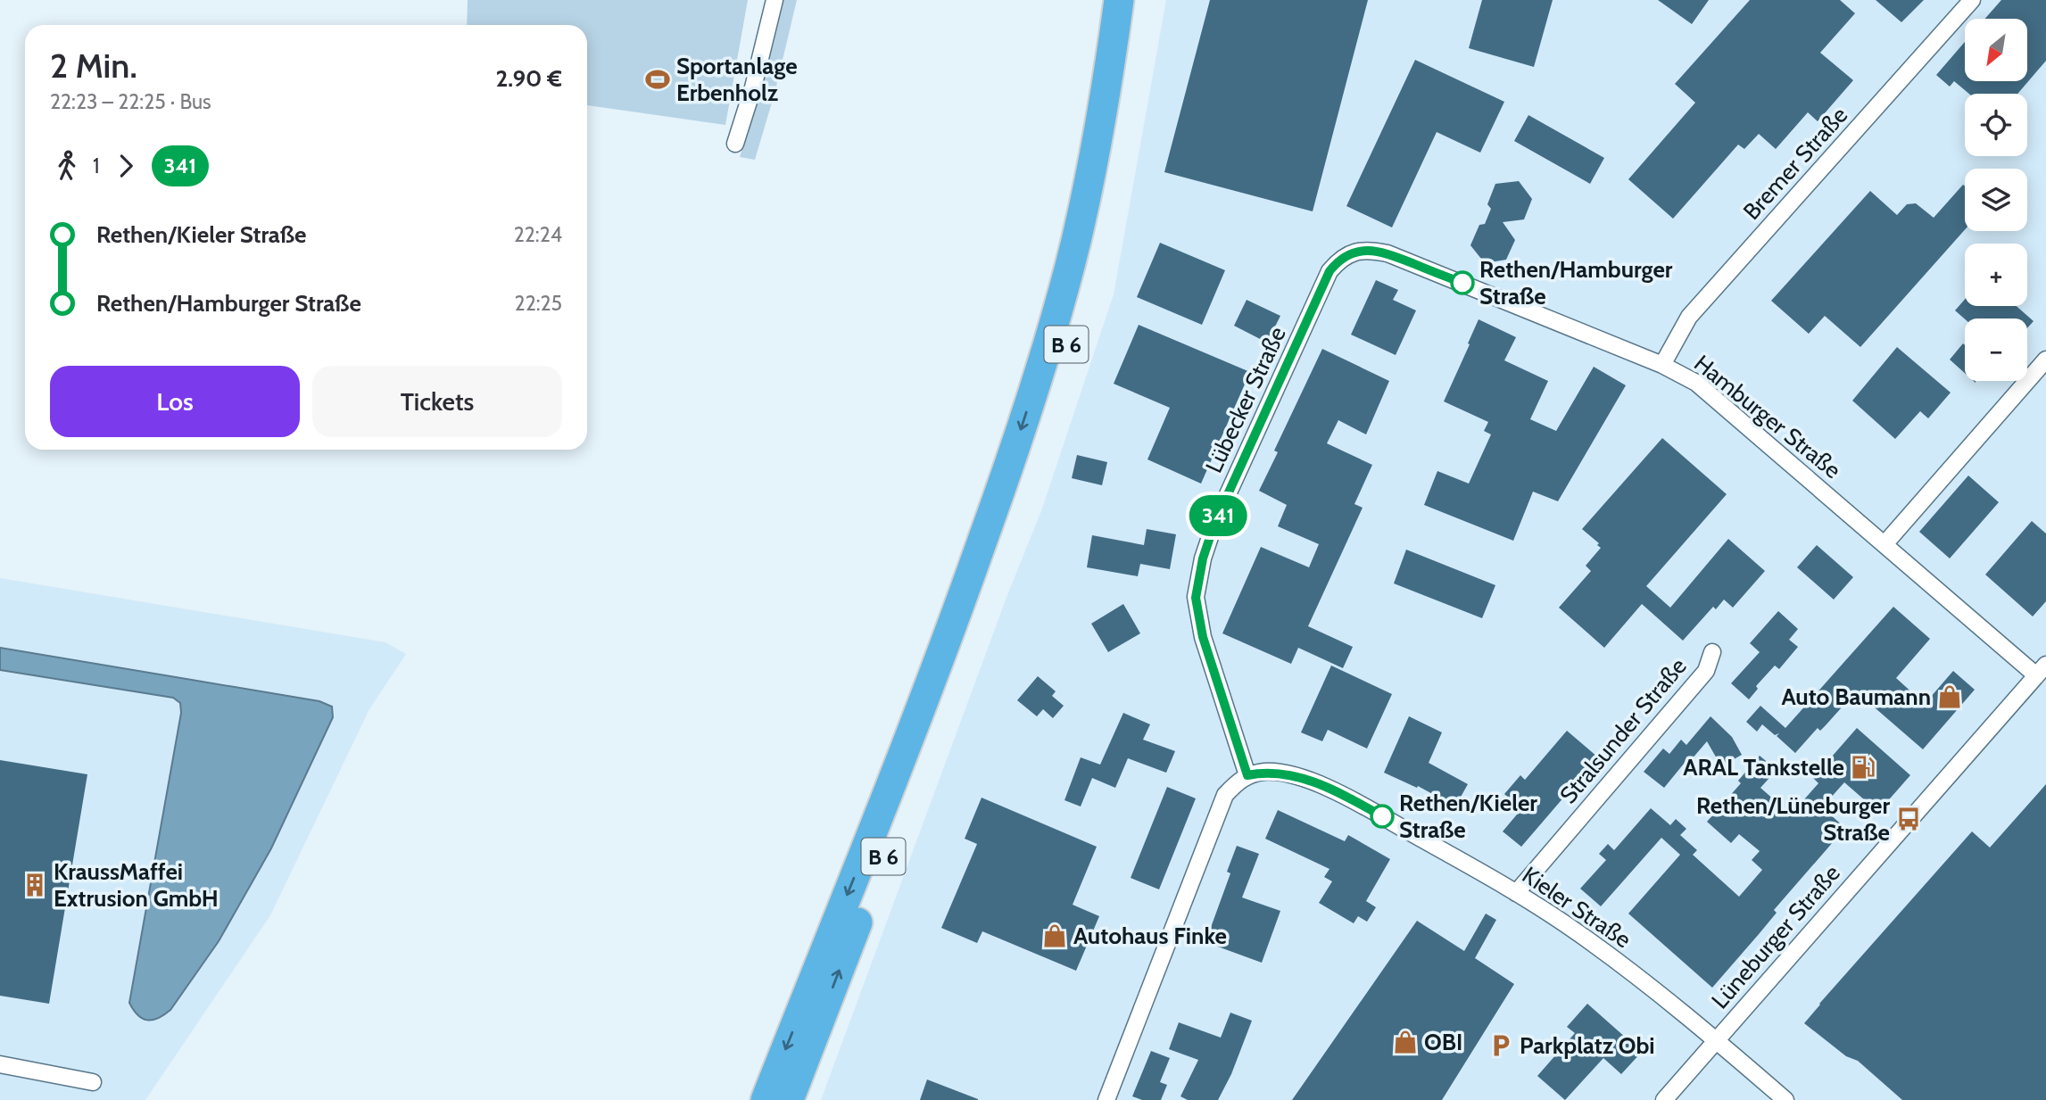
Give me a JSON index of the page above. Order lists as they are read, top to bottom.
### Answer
{
  "streets": {
    "highway": ["B 6"],
    "street": [
      "Bremer Straße",
      "Lübecker Straße",
      "Hamburger Straße",
      "Stralsunder Straße",
      "Kieler Straße",
      "Lüneburger Straße"
    ]
  },
  "crossings": [
    ["Bremer Straße", "Hamburger Straße"],
    ["Lübecker Straße", "Hamburger Straße"],
    ["Lübecker Straße", "Kieler Straße"],
    ["Hamburger Straße", "Lüneburger Straße"],
    ["Stralsunder Straße", "Kieler Straße"],
    ["Kieler Straße", "Lüneburger Straße"]
  ],
  "places": {
    "sports": ["Sportanlage Erbenholz"],
    "other": ["Rethen/Hamburger Straße", "Rethen/Kieler Straße"],
    "shop": ["Auto Baumann", "Autohaus Finke", "OBI"],
    "fuel station": ["ARAL Tankstelle"],
    "bus stop": ["Rethen/Lüneburger Straße"],
    "building": ["KraussMaffei Extrusion GmbH"],
    "parking": ["Parkplatz Obi"]
  },
  "lines": ["bus line 341"],
  "north": "bottom left",
  "page": {
    "on_map": "341",
    "map_buttons": ["+", "−"],
    "heading": ["2 Min.", "22:23 – 22:25 · Bus", "2.90 €"],
    "legs": ["1", "341"],
    "list": [
      {
        "name": "Rethen/Kieler Straße",
        "value": "22:24"
      },
      {
        "name": "Rethen/Hamburger Straße",
        "value": "22:25"
      }
    ],
    "buttons": ["Los", "Tickets"]
  }
}
